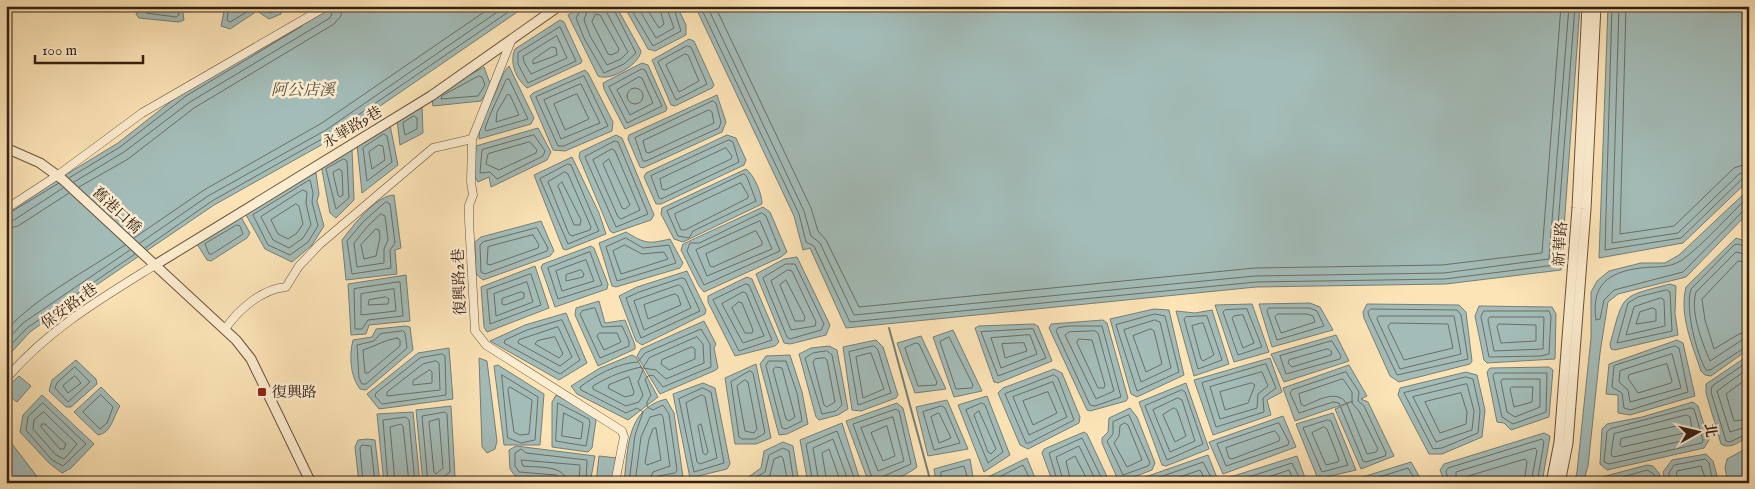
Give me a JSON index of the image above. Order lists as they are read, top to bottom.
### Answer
{
  "streets": {
    "street": [
      "永華路9巷",
      "舊港口橋",
      "新華路",
      "復興路2巷",
      "保安路1巷"
    ]
  },
  "crossings": [
    ["永華路9巷", "舊港口橋"],
    ["永華路9巷", "復興路2巷"],
    ["永華路9巷", "保安路1巷"],
    ["舊港口橋", "保安路1巷"]
  ],
  "water": ["阿公店溪"],
  "places": {
    "transit": ["復興路"]
  },
  "scale_bar": "100 m",
  "north": "right"
}
